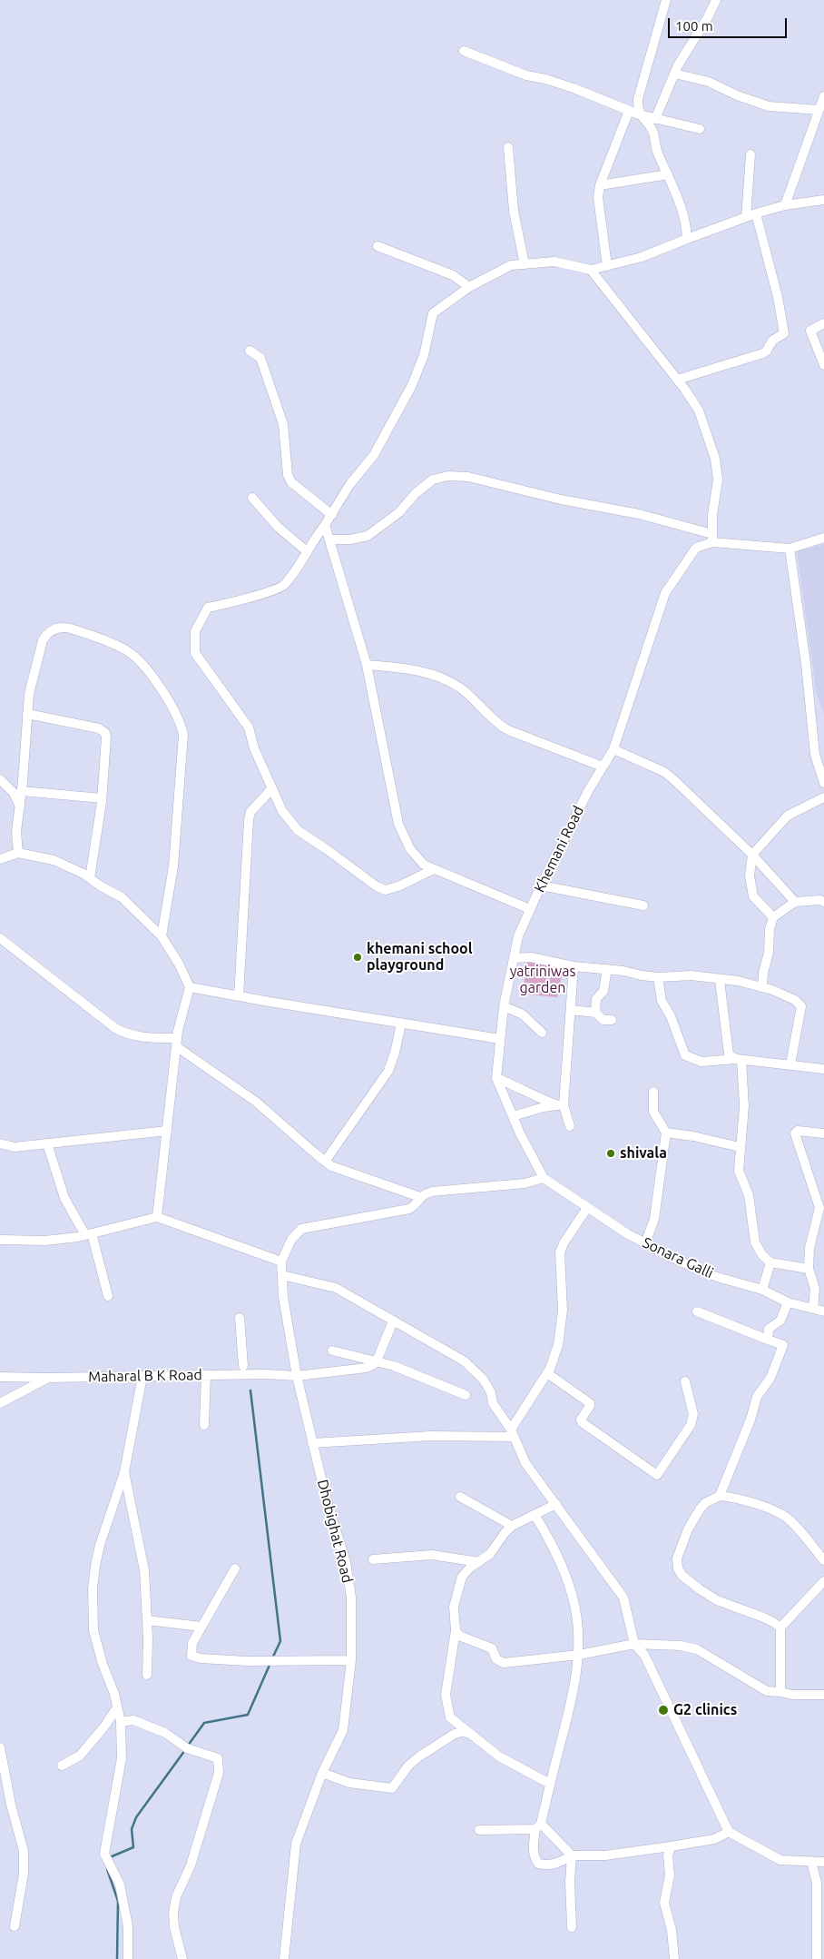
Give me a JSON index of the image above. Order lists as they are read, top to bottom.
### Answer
{
  "streets": {
    "street": [
      "Khemani Road",
      "Sonara Galli",
      "Maharal B K Road",
      "Dhobighat Road"
    ]
  },
  "crossings": [
    ["Khemani Road", "Sonara Galli"],
    ["Maharal B K Road", "Dhobighat Road"]
  ],
  "parks": ["yatriniwas garden"],
  "places": ["khemani school playground", "shivala", "G2 clinics"],
  "scale_bar": "100 m"
}
